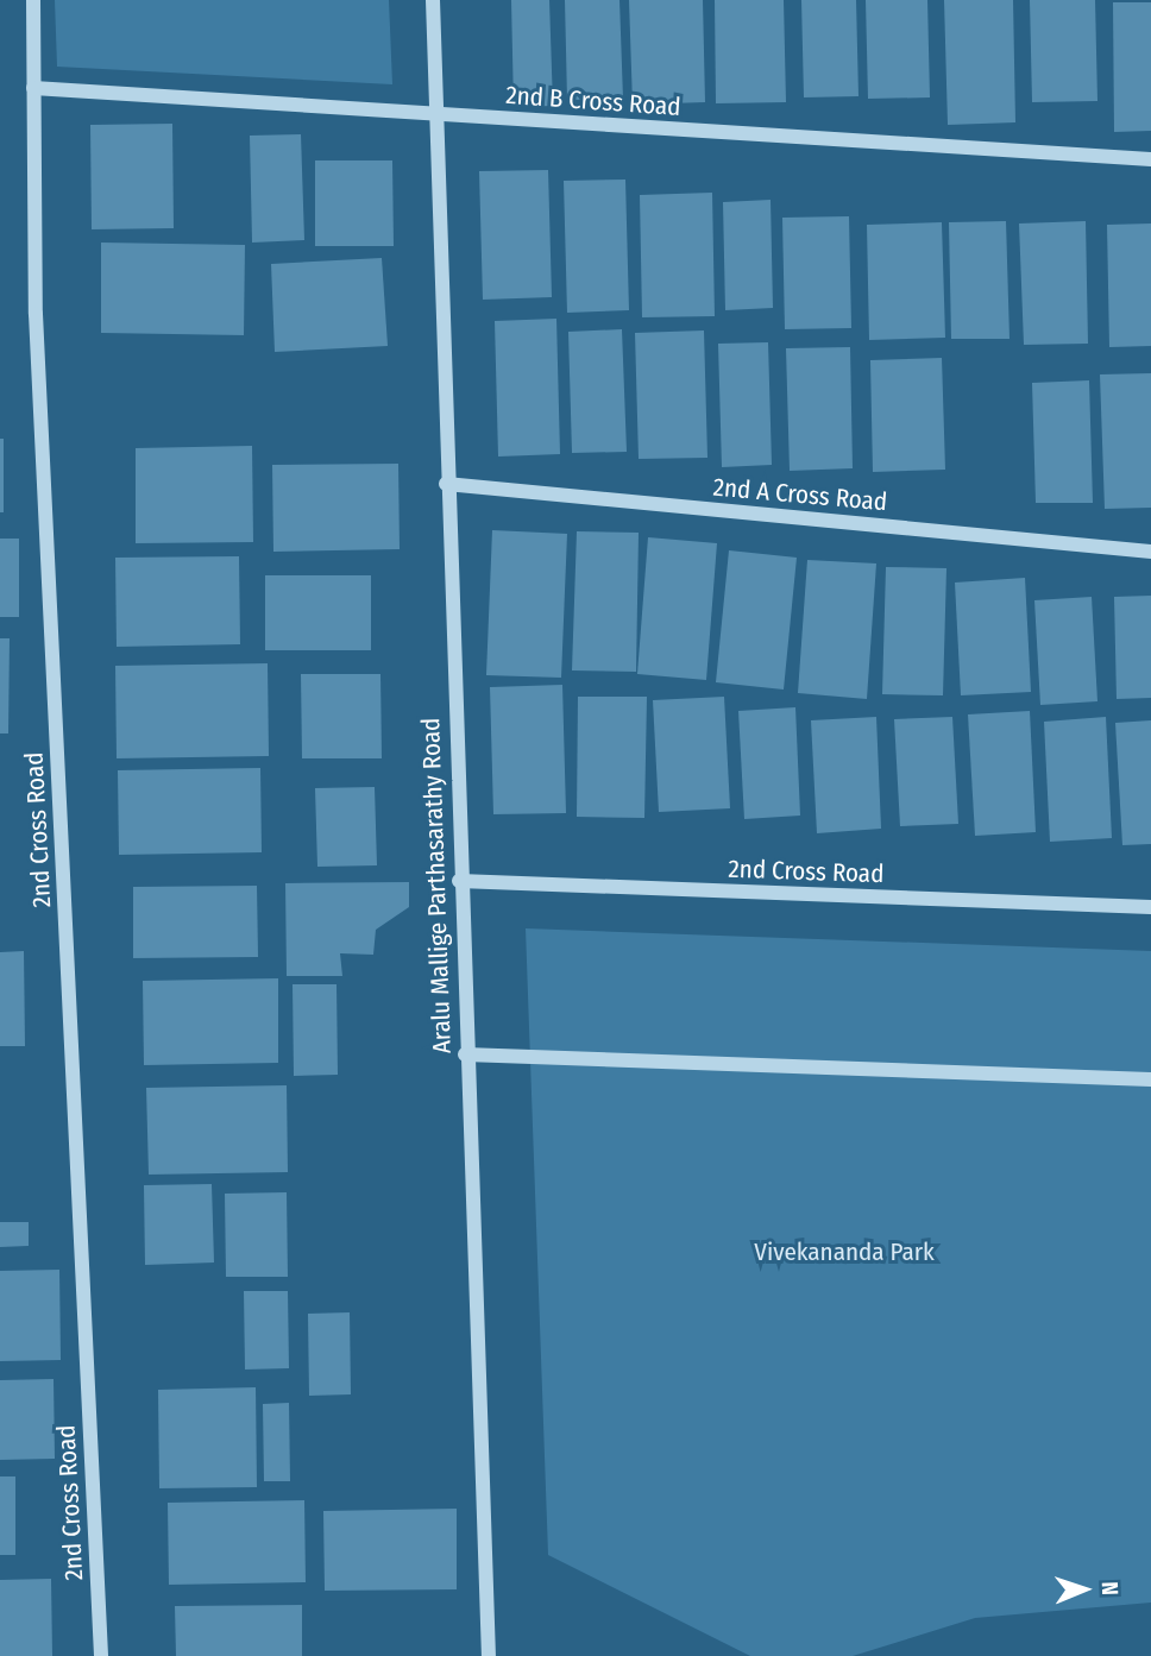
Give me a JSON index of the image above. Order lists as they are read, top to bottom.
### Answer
{
  "streets": {
    "street": [
      "2nd B Cross Road",
      "2nd A Cross Road",
      "2nd Cross Road",
      "Aralu Mallige Parthasarathy Road"
    ]
  },
  "crossings": [
    ["2nd B Cross Road", "2nd Cross Road"],
    ["2nd B Cross Road", "Aralu Mallige Parthasarathy Road"],
    ["2nd A Cross Road", "Aralu Mallige Parthasarathy Road"],
    ["2nd Cross Road", "Aralu Mallige Parthasarathy Road"]
  ],
  "parks": ["Vivekananda Park"],
  "north": "right"
}
